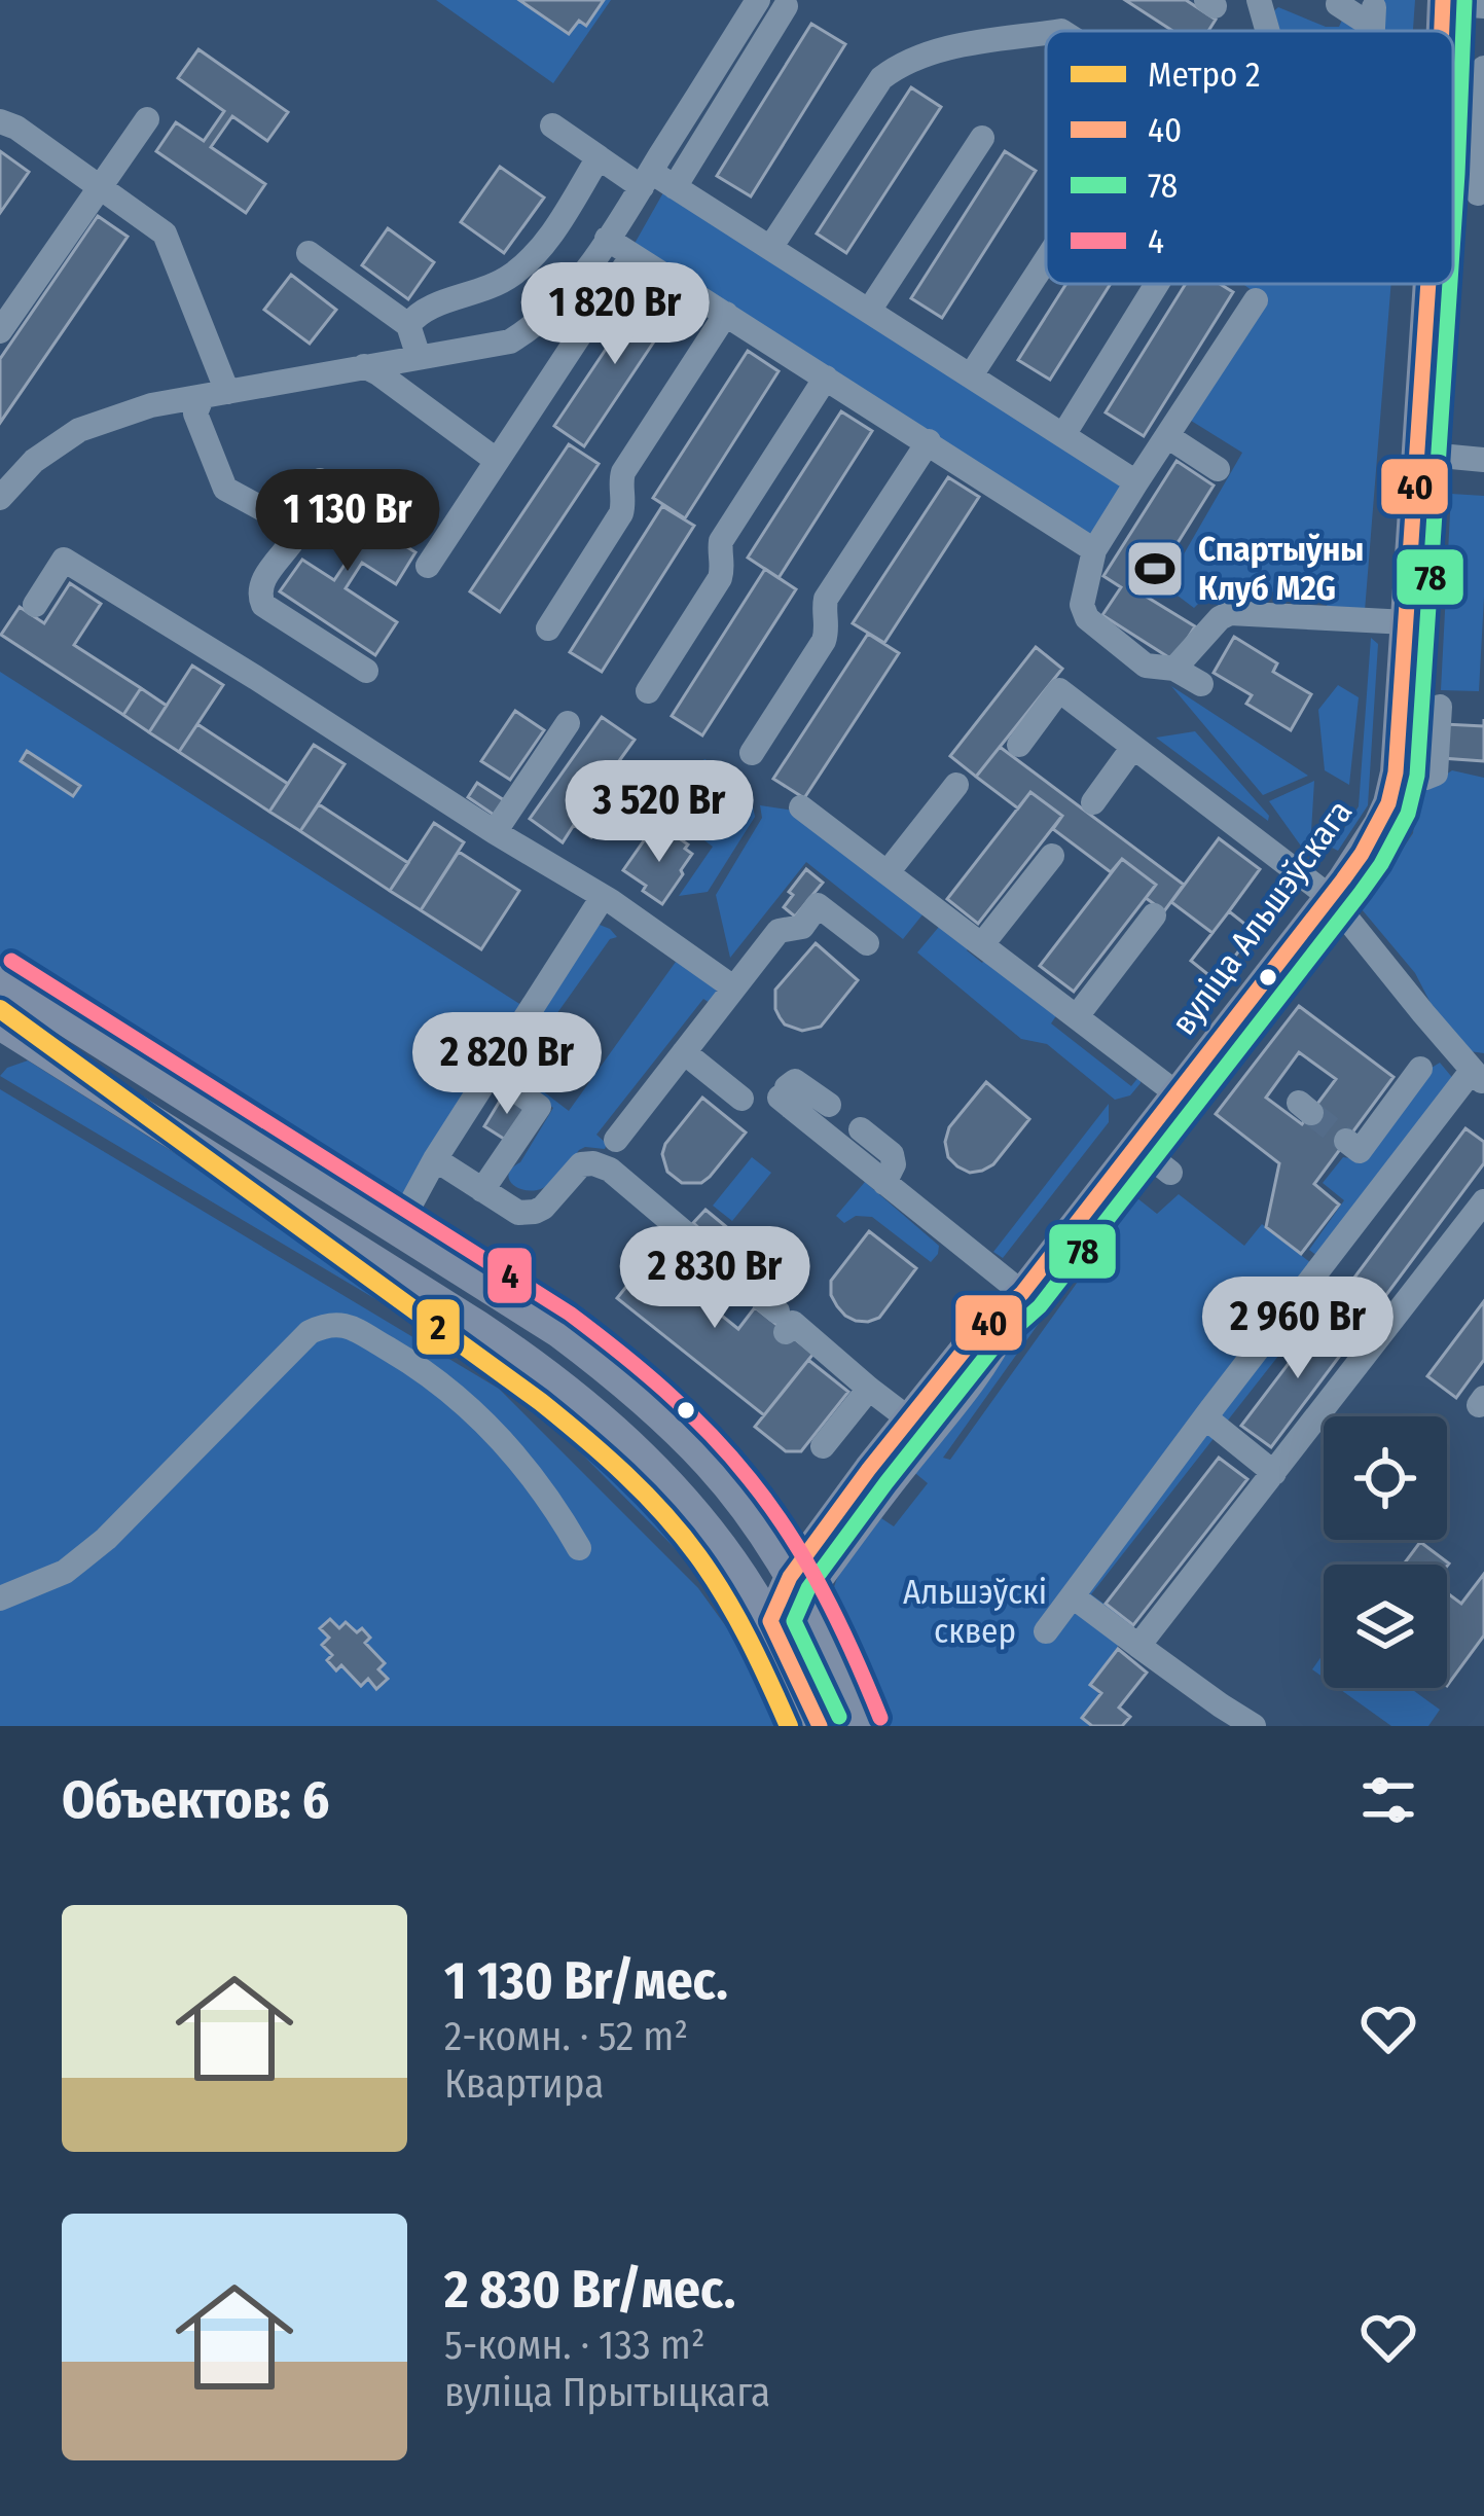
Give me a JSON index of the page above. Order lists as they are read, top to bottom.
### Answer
{
  "streets": {
    "main road": ["вуліца Альшэўскага"]
  },
  "parks": ["Альшэўскі сквер"],
  "places": {
    "sports": ["Спартыўны Клуб M2G"]
  },
  "lines": [
    "transit line 40",
    "transit line 78",
    "transit line 4",
    "metro line 2"
  ],
  "legend": [
    "Метро 2",
    "40",
    "78",
    "4"
  ],
  "page": {
    "price": [
      "1 820 Br",
      "1 130 Br",
      "3 520 Br",
      "2 820 Br",
      "2 830 Br",
      "2 960 Br"
    ],
    "heading": "Объектов: 6",
    "list": [
      {
        "name": "1 130 Br/мес.",
        "note": "2-комн. · 52 m² · Квартира"
      },
      {
        "name": "2 830 Br/мес.",
        "note": "5-комн. · 133 m² · вуліца Прытыцкага"
      }
    ]
  }
}
